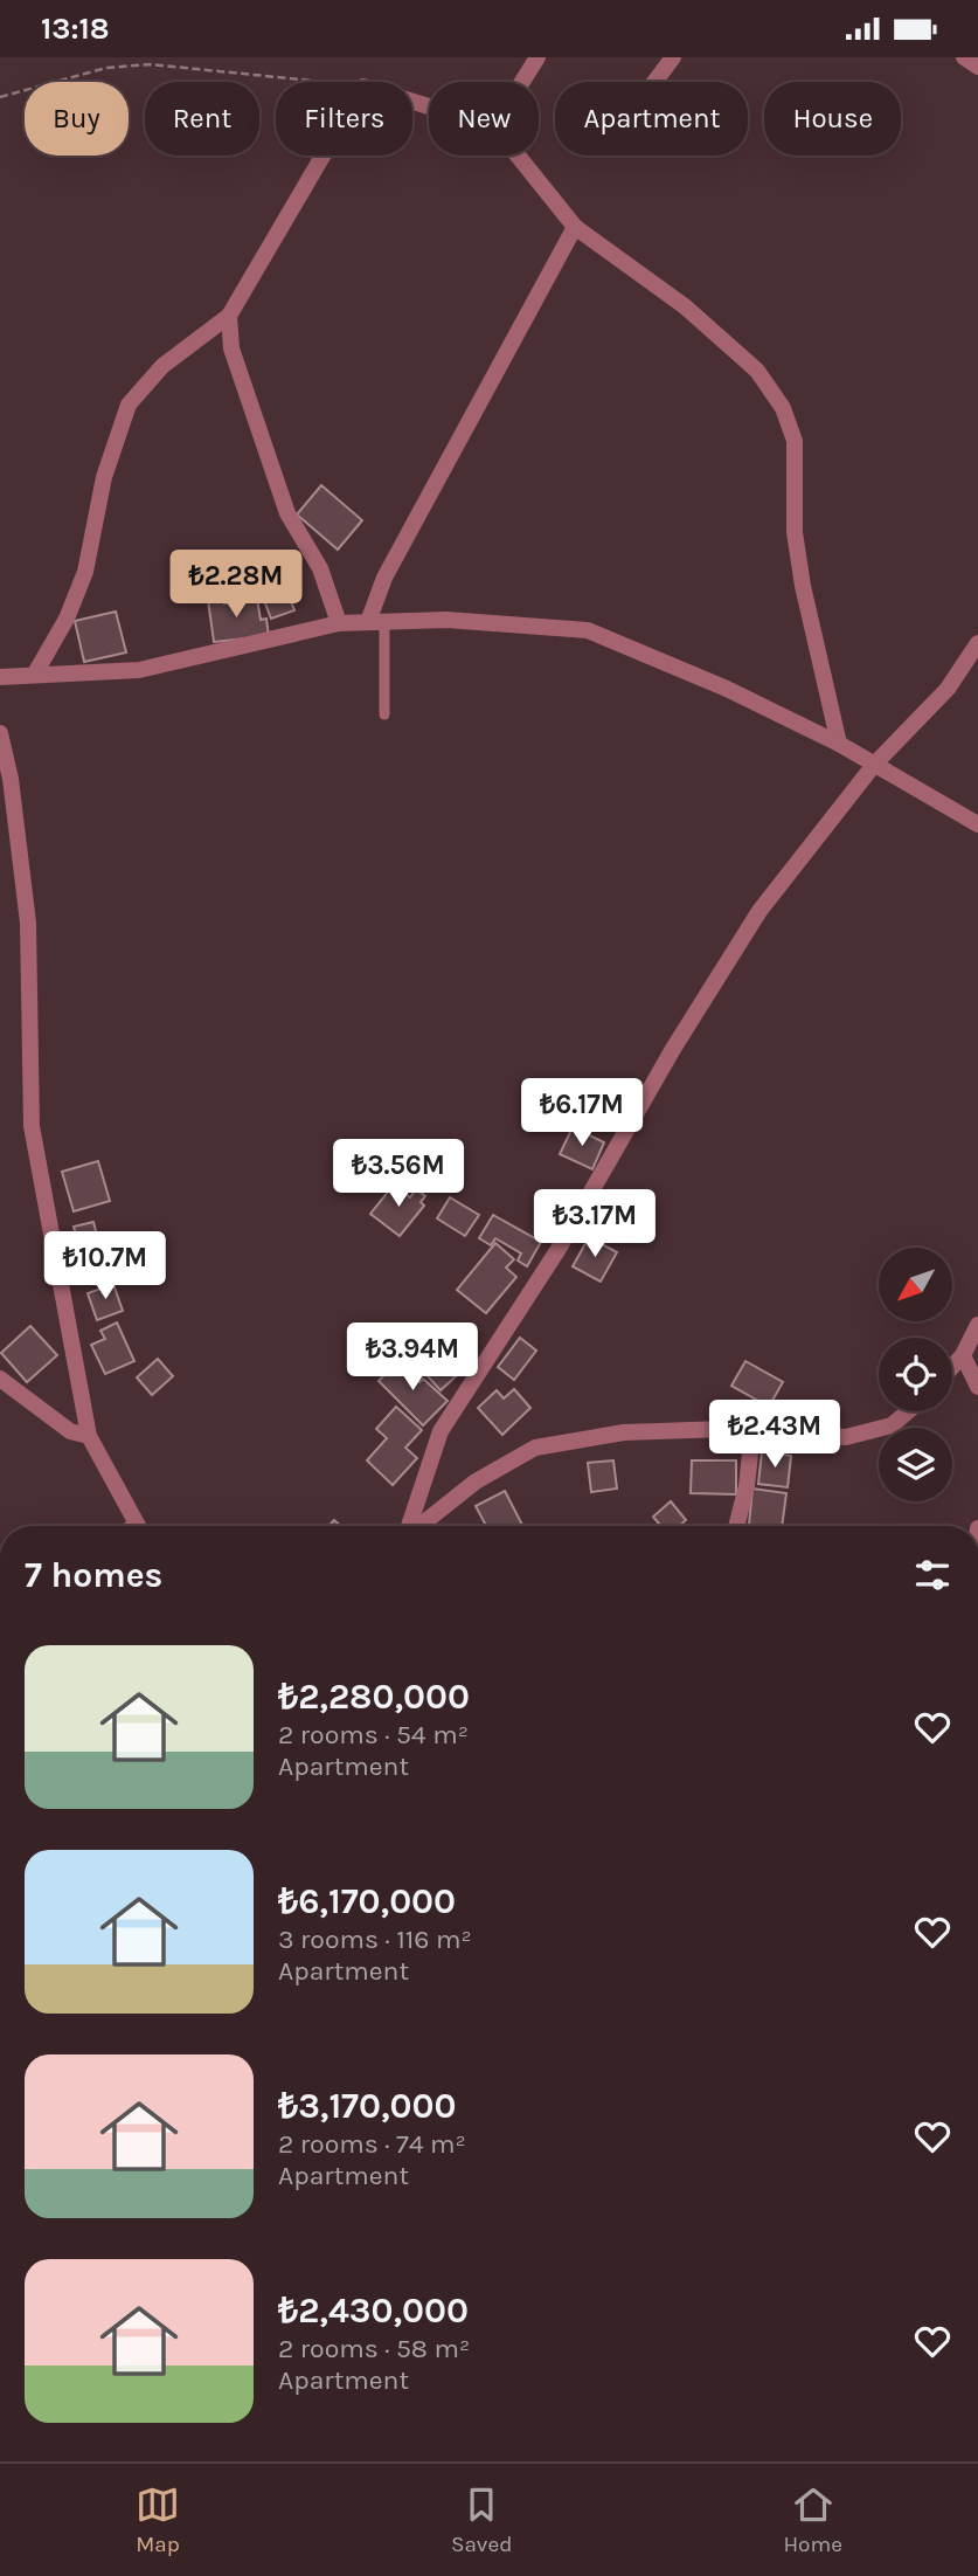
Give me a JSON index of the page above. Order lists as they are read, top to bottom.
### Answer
{
  "north": "bottom left",
  "page": {
    "status": "13:18",
    "chip": [
      "Buy",
      "Rent",
      "Filters",
      "New",
      "Apartment",
      "House"
    ],
    "price": [
      "₺2.28M",
      "₺6.17M",
      "₺3.56M",
      "₺3.17M",
      "₺10.7M",
      "₺3.94M",
      "₺2.43M"
    ],
    "heading": "7 homes",
    "list": [
      {
        "name": "₺2,280,000",
        "note": "2 rooms · 54 m² · Apartment"
      },
      {
        "name": "₺6,170,000",
        "note": "3 rooms · 116 m² · Apartment"
      },
      {
        "name": "₺3,170,000",
        "note": "2 rooms · 74 m² · Apartment"
      },
      {
        "name": "₺2,430,000",
        "note": "2 rooms · 58 m² · Apartment"
      }
    ],
    "tabs": ["Map", "Saved", "Home"]
  }
}
